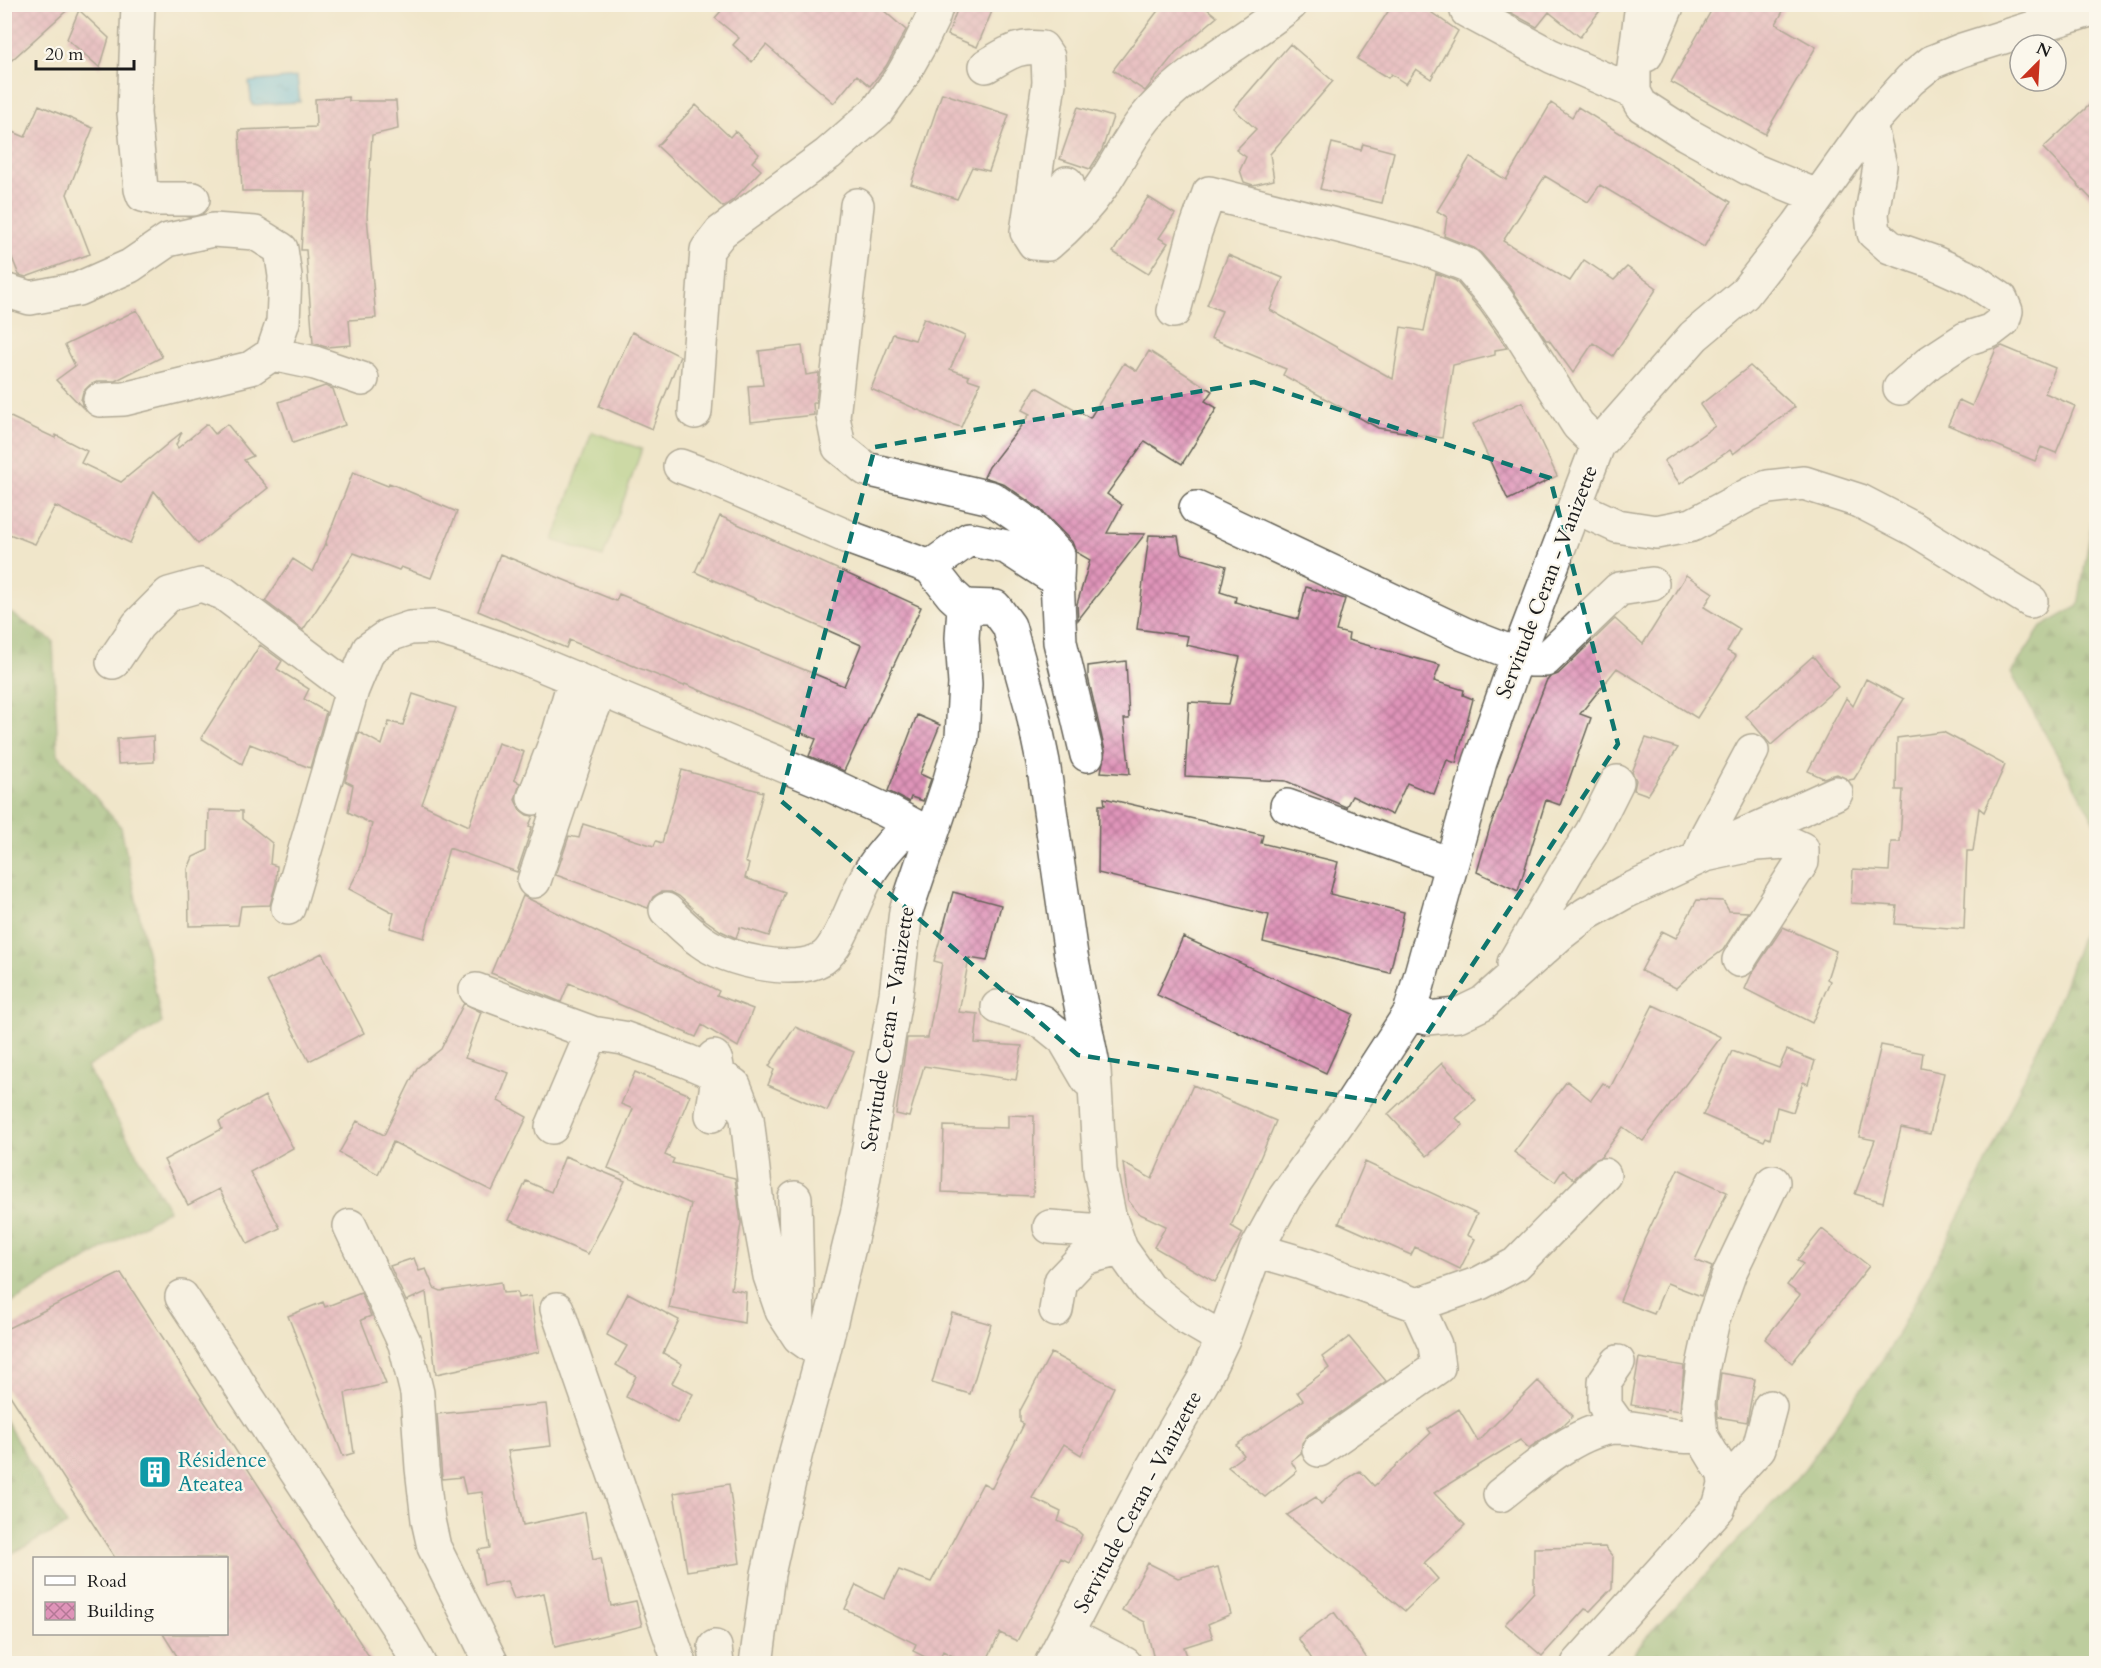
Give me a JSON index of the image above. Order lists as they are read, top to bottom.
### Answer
{
  "streets": {
    "street": ["Servitude Ceran - Vanizette"]
  },
  "places": {
    "building": ["Résidence Ateatea"]
  },
  "legend": ["Road", "Building"],
  "scale_bar": "20 m",
  "north": "top right"
}
